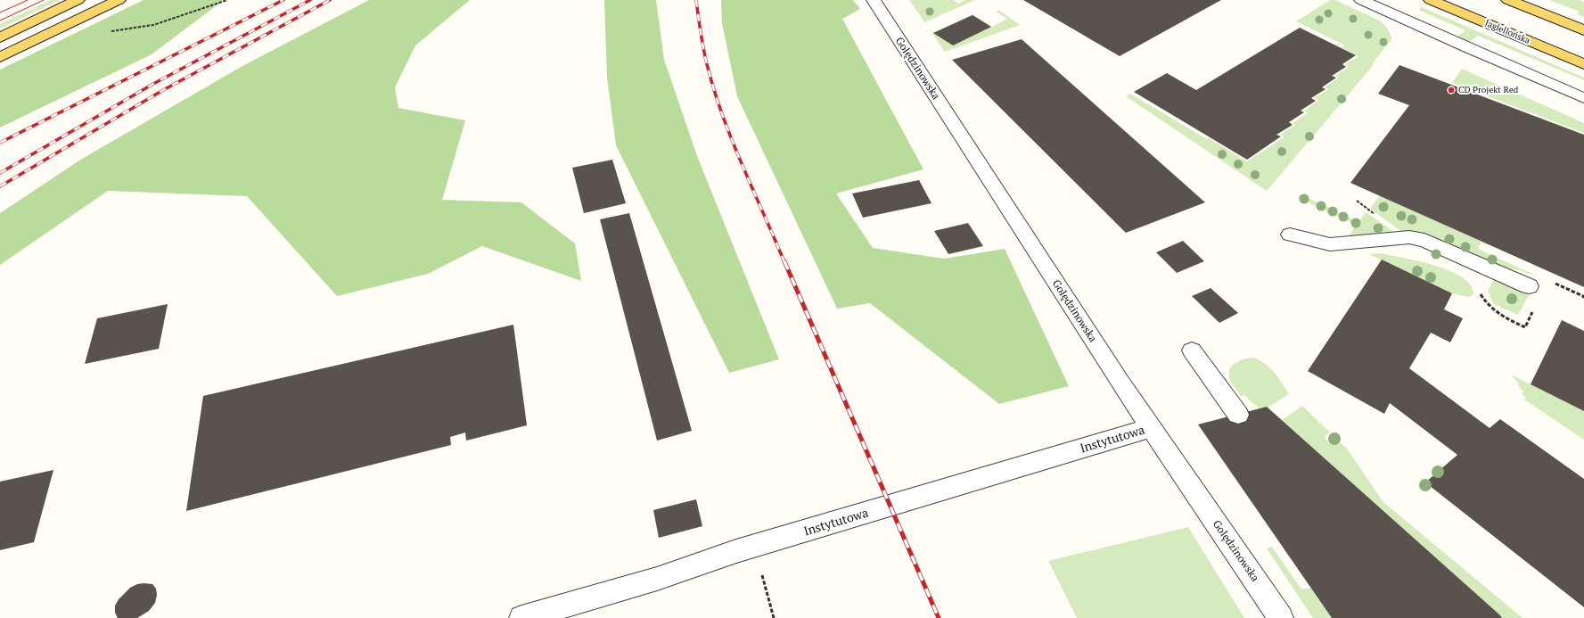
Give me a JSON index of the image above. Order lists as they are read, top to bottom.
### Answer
{
  "streets": {
    "main road": ["Jagiellońska"],
    "street": ["Golędzinowska", "Instytutowa"]
  },
  "crossings": [
    ["Golędzinowska", "Instytutowa"]
  ],
  "places": ["CD Projekt Red"]
}
